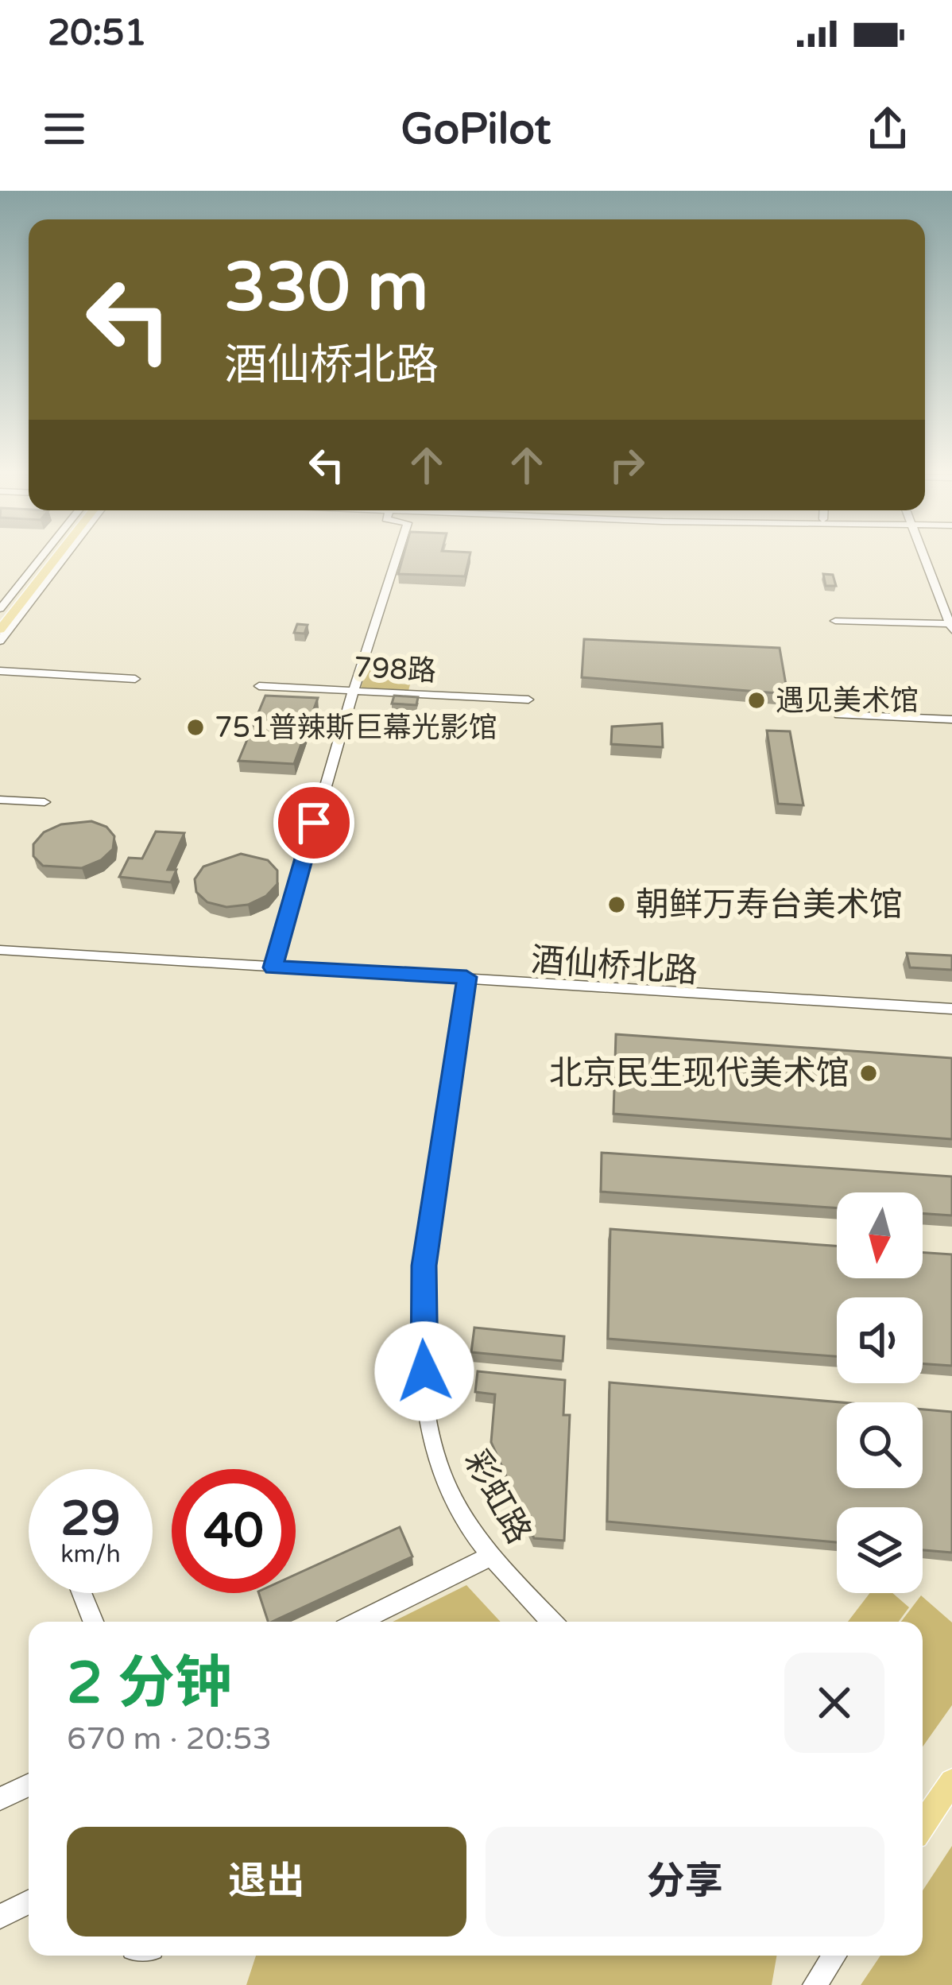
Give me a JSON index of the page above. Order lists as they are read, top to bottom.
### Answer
{
  "streets": {
    "street": ["798路", "酒仙桥北路", "彩虹路"]
  },
  "crossings": [
    ["酒仙桥北路", "彩虹路"]
  ],
  "places": [
    "遇见美术馆",
    "751普辣斯巨幕光影馆",
    "朝鲜万寿台美术馆",
    "北京民生现代美术馆"
  ],
  "north": "bottom",
  "page": {
    "status": "20:51",
    "header": "GoPilot",
    "turn": ["330 m", "酒仙桥北路"],
    "speed": "29 km/h",
    "limit": "40",
    "heading": ["2 分钟", "670 m · 20:53"],
    "buttons": ["退出", "分享"]
  }
}
